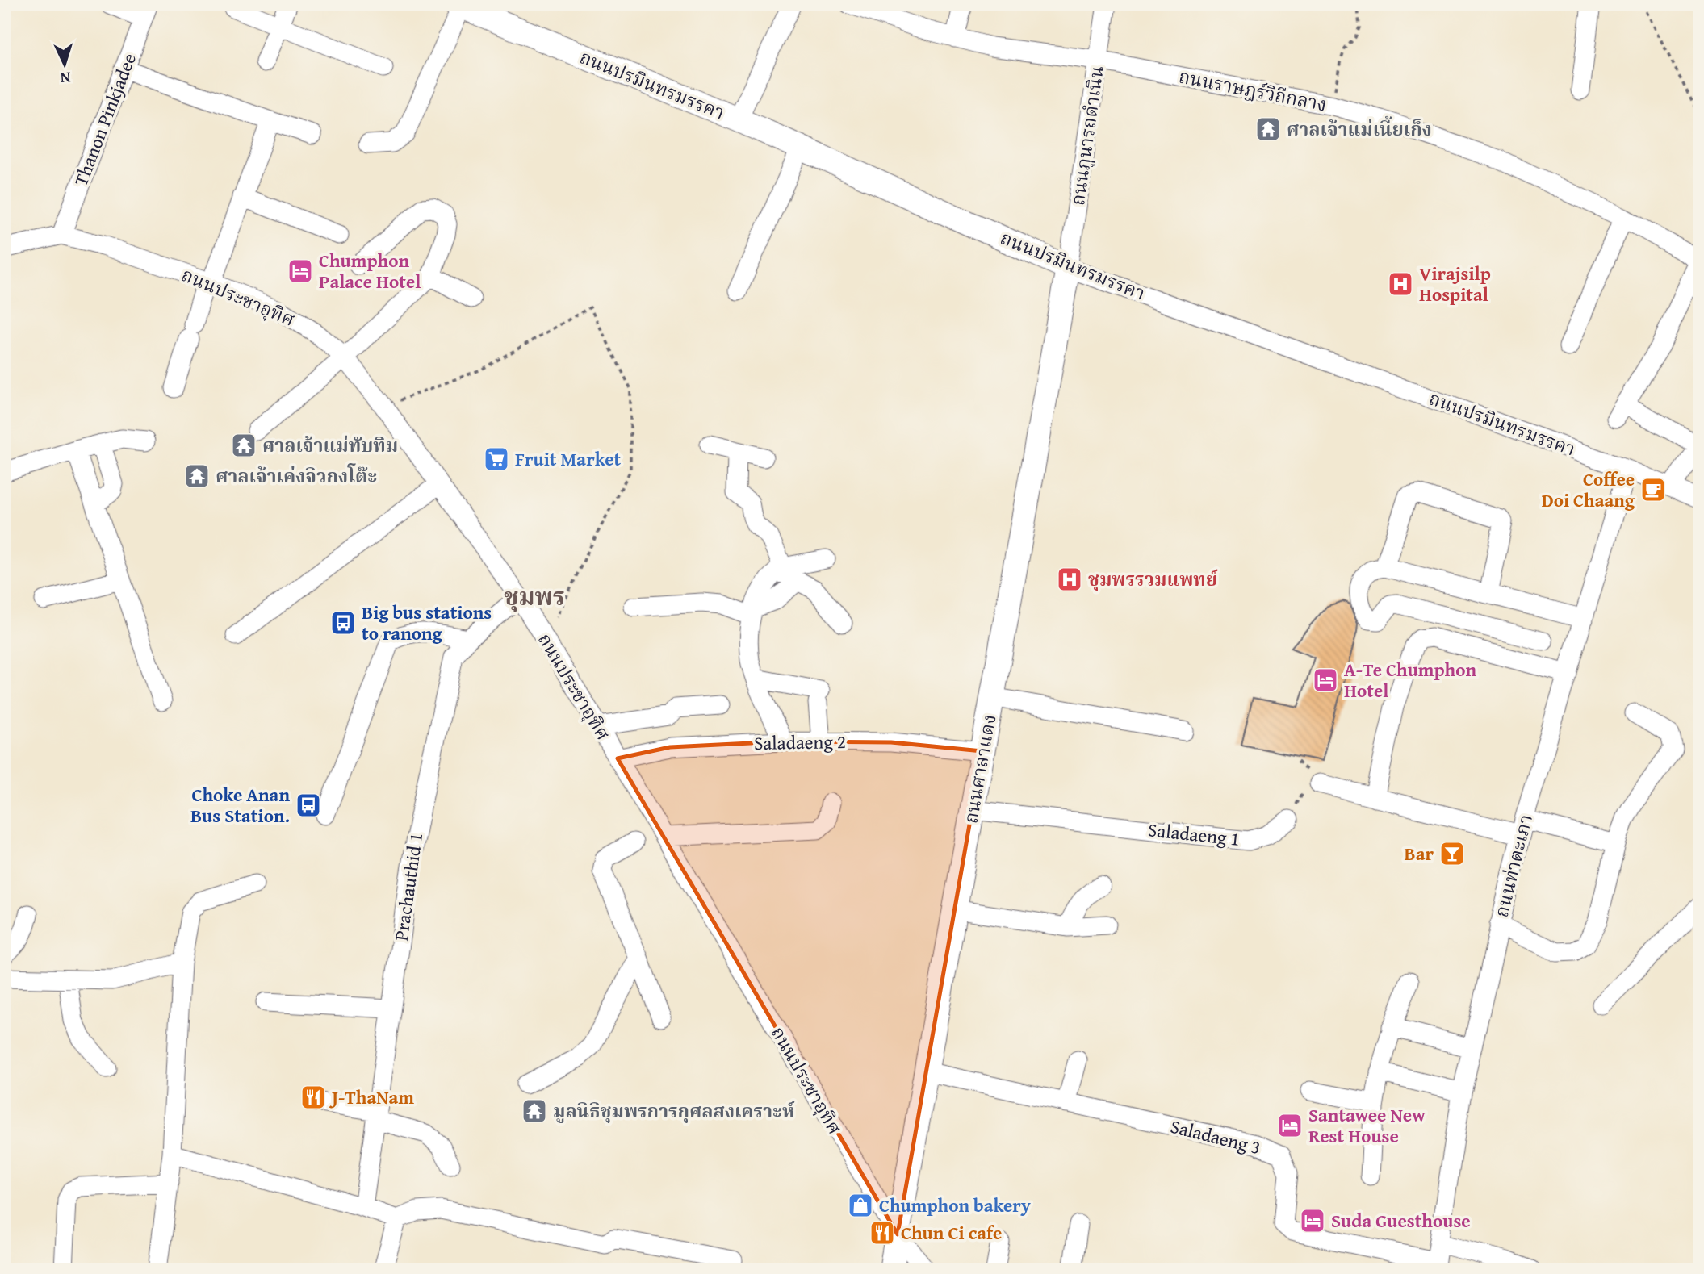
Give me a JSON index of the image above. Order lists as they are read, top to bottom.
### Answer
{
  "streets": {
    "main road": ["ถนนปรมินทรมรรคา", "ถนนศาลาแดง"],
    "street": [
      "ถนนราษฎร์วิถีกลาง",
      "Thanon Pinkjadee",
      "ถนนภูนารถดำเนิน",
      "ถนนประชาอุทิศ",
      "Saladaeng 2",
      "Saladaeng 1",
      "ถนนท่าตะเภา",
      "Prachauthid 1",
      "Saladaeng 3"
    ]
  },
  "crossings": [
    ["ถนนปรมินทรมรรคา", "ถนนภูนารถดำเนิน"],
    ["ถนนปรมินทรมรรคา", "ถนนศาลาแดง"],
    ["ถนนปรมินทรมรรคา", "ถนนท่าตะเภา"],
    ["ถนนราษฎร์วิถีกลาง", "ถนนภูนารถดำเนิน"],
    ["Thanon Pinkjadee", "ถนนประชาอุทิศ"],
    ["ถนนภูนารถดำเนิน", "ถนนศาลาแดง"],
    ["ถนนประชาอุทิศ", "Saladaeng 2"],
    ["ถนนประชาอุทิศ", "ถนนศาลาแดง"],
    ["ถนนประชาอุทิศ", "Prachauthid 1"],
    ["Saladaeng 2", "ถนนศาลาแดง"],
    ["ถนนศาลาแดง", "Saladaeng 1"],
    ["ถนนศาลาแดง", "Saladaeng 3"],
    ["ถนนท่าตะเภา", "Saladaeng 3"]
  ],
  "districts": ["ชุมพร"],
  "places": {
    "temple": [
      "ศาลเจ้าแม่เนี้ยเก็ง",
      "ศาลเจ้าแม่ทับทิม",
      "ศาลเจ้าเค่งจิวกงโต๊ะ",
      "มูลนิธิชุมพรการกุศลสงเคราะห์"
    ],
    "hotel": [
      "Chumphon Palace Hotel",
      "A-Te Chumphon Hotel",
      "Santawee New Rest House",
      "Suda Guesthouse"
    ],
    "hospital": ["Virajsilp Hospital", "ชุมพรรวมแพทย์"],
    "supermarket": ["Fruit Market"],
    "cafe": ["Coffee Doi Chaang"],
    "bus stop": ["Big bus stations to ranong", "Choke Anan Bus Station."],
    "bar": ["Bar"],
    "restaurant": ["J-ThaNam", "Chun Ci cafe"],
    "shop": ["Chumphon bakery"]
  },
  "north": "bottom"
}
